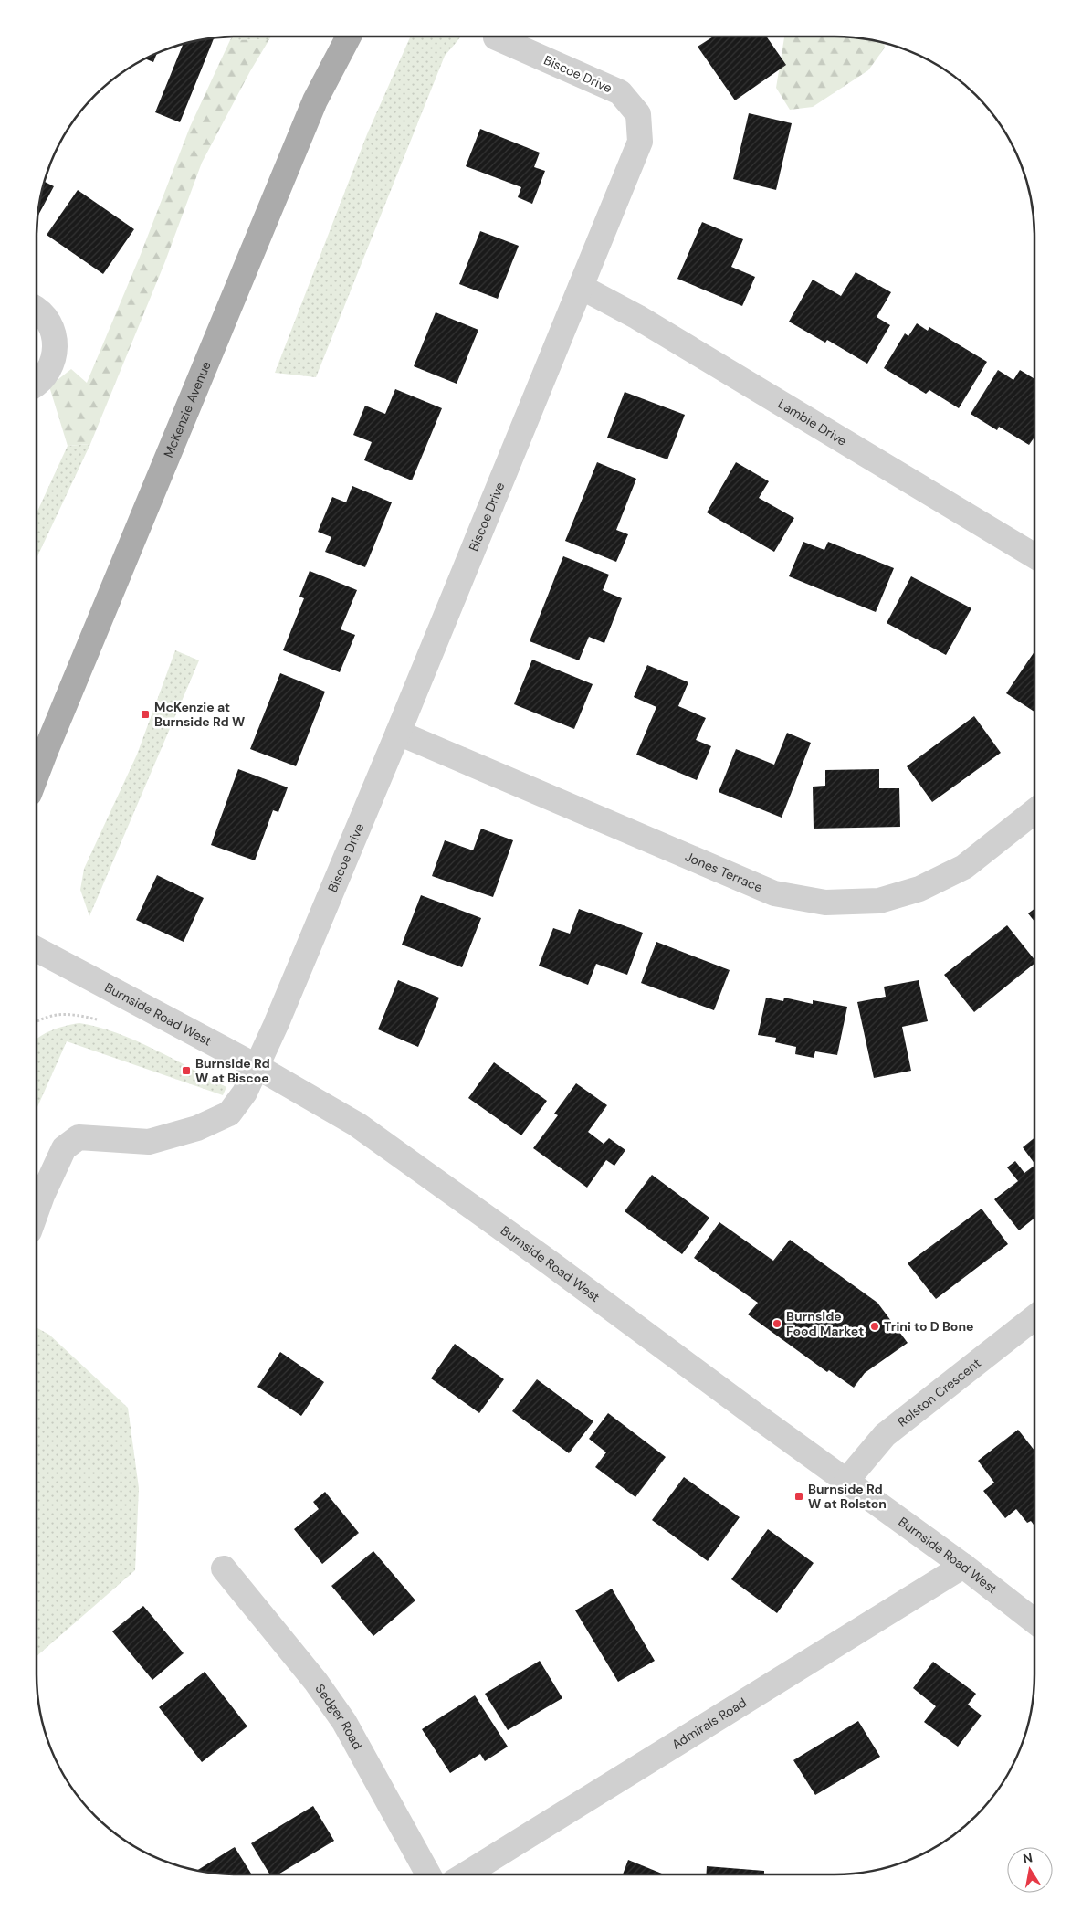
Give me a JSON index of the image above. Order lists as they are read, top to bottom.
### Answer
{
  "streets": {
    "main road": ["McKenzie Avenue"],
    "street": [
      "Biscoe Drive",
      "Lambie Drive",
      "Jones Terrace",
      "Burnside Road West",
      "Rolston Crescent",
      "Sedger Road",
      "Admirals Road"
    ]
  },
  "crossings": [
    ["Biscoe Drive", "Lambie Drive"],
    ["Biscoe Drive", "Jones Terrace"],
    ["Biscoe Drive", "Burnside Road West"],
    ["Burnside Road West", "Rolston Crescent"],
    ["Burnside Road West", "Admirals Road"]
  ],
  "places": {
    "transit": ["McKenzie at Burnside Rd W", "Burnside Rd W at Biscoe", "Burnside Rd W at Rolston"],
    "other": ["Burnside Food Market", "Trini to D Bone"]
  },
  "north": "top"
}
